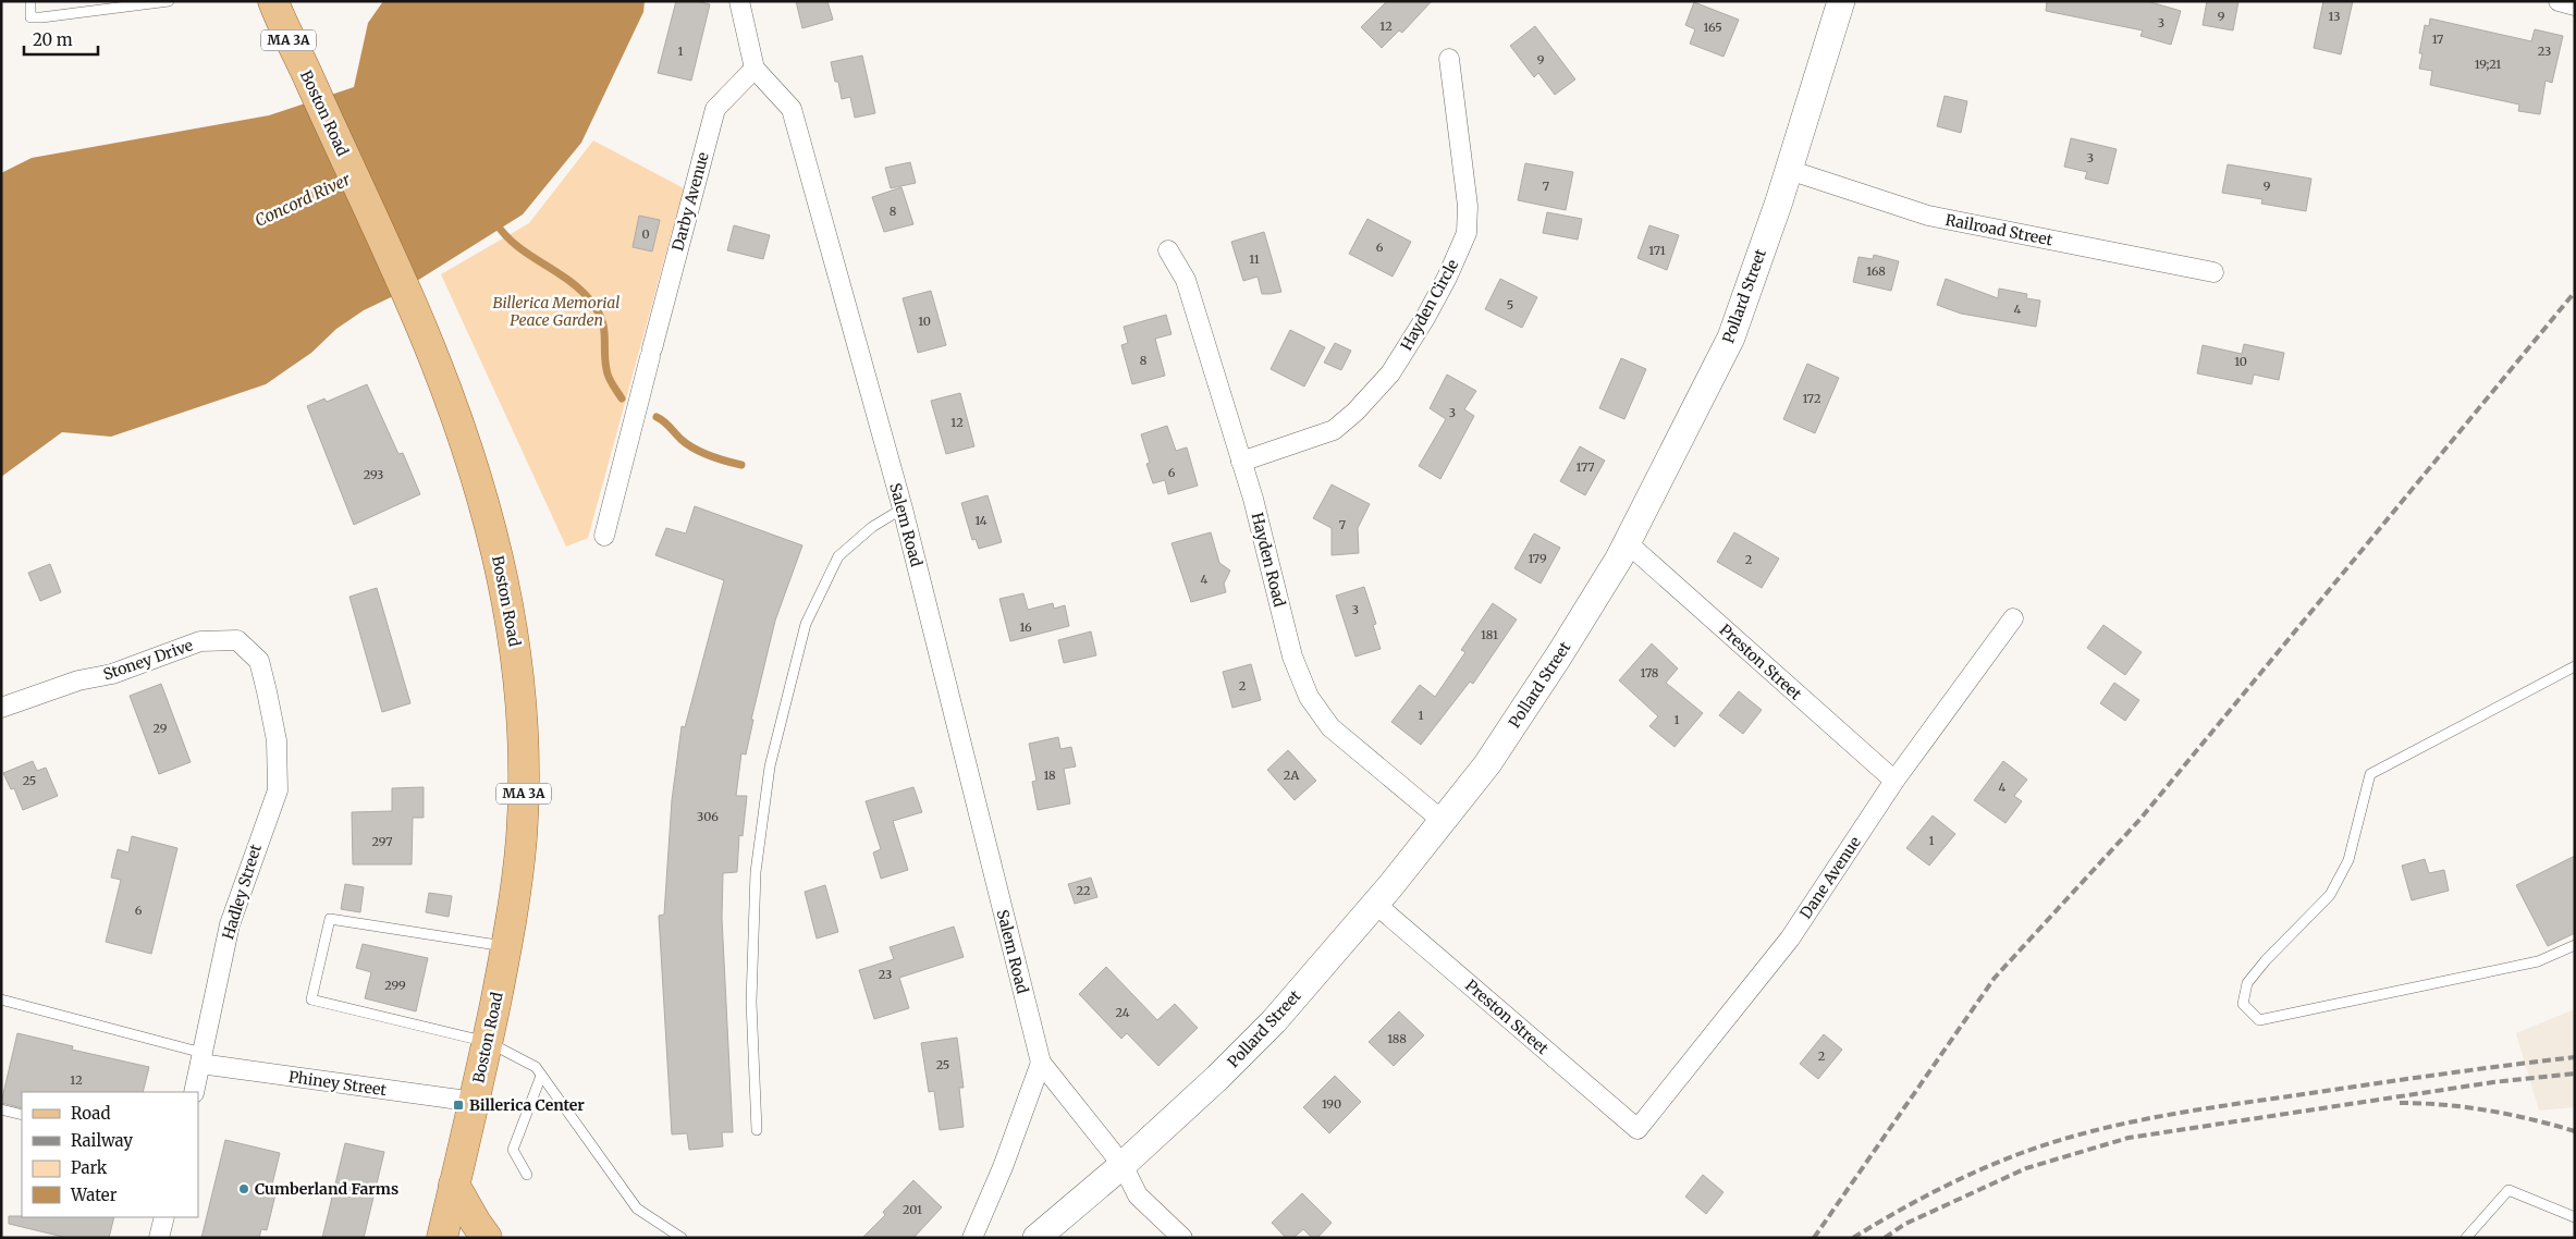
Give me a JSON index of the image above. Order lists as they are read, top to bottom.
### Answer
{
  "streets": {
    "main road": ["MA 3A", "Boston Road", "Pollard Street"],
    "street": [
      "Darby Avenue",
      "Railroad Street",
      "Hayden Circle",
      "Salem Road",
      "Hayden Road",
      "Stoney Drive",
      "Preston Street",
      "Dane Avenue",
      "Hadley Street",
      "Phiney Street"
    ]
  },
  "crossings": [
    ["Boston Road", "Phiney Street"],
    ["Darby Avenue", "Salem Road"],
    ["Railroad Street", "Pollard Street"],
    ["Pollard Street", "Salem Road"],
    ["Pollard Street", "Hayden Road"],
    ["Pollard Street", "Preston Street"],
    ["Hayden Circle", "Hayden Road"],
    ["Stoney Drive", "Hadley Street"],
    ["Preston Street", "Dane Avenue"],
    ["Hadley Street", "Phiney Street"]
  ],
  "water": ["Concord River"],
  "parks": ["Billerica Memorial Peace Garden"],
  "places": {
    "transit": ["Billerica Center"],
    "other": ["Cumberland Farms"]
  },
  "house_numbers": [
    "9",
    "13",
    "3",
    "12",
    "165",
    "17",
    "1",
    "23",
    "9",
    "19;21",
    "3",
    "7",
    "9",
    "8",
    "0",
    "6",
    "171",
    "11",
    "168",
    "5",
    "4",
    "10",
    "8",
    "10",
    "172",
    "3",
    "12",
    "177",
    "6",
    "293",
    "14",
    "7",
    "179",
    "2",
    "4",
    "3",
    "16",
    "181",
    "178",
    "2",
    "1",
    "1",
    "29",
    "18",
    "2A",
    "25",
    "4",
    "306",
    "1",
    "297",
    "22",
    "6",
    "23",
    "299",
    "24",
    "188",
    "2",
    "25",
    "12",
    "190",
    "201"
  ],
  "legend": [
    "Road",
    "Railway",
    "Park",
    "Water"
  ],
  "scale_bar": "20 m"
}
